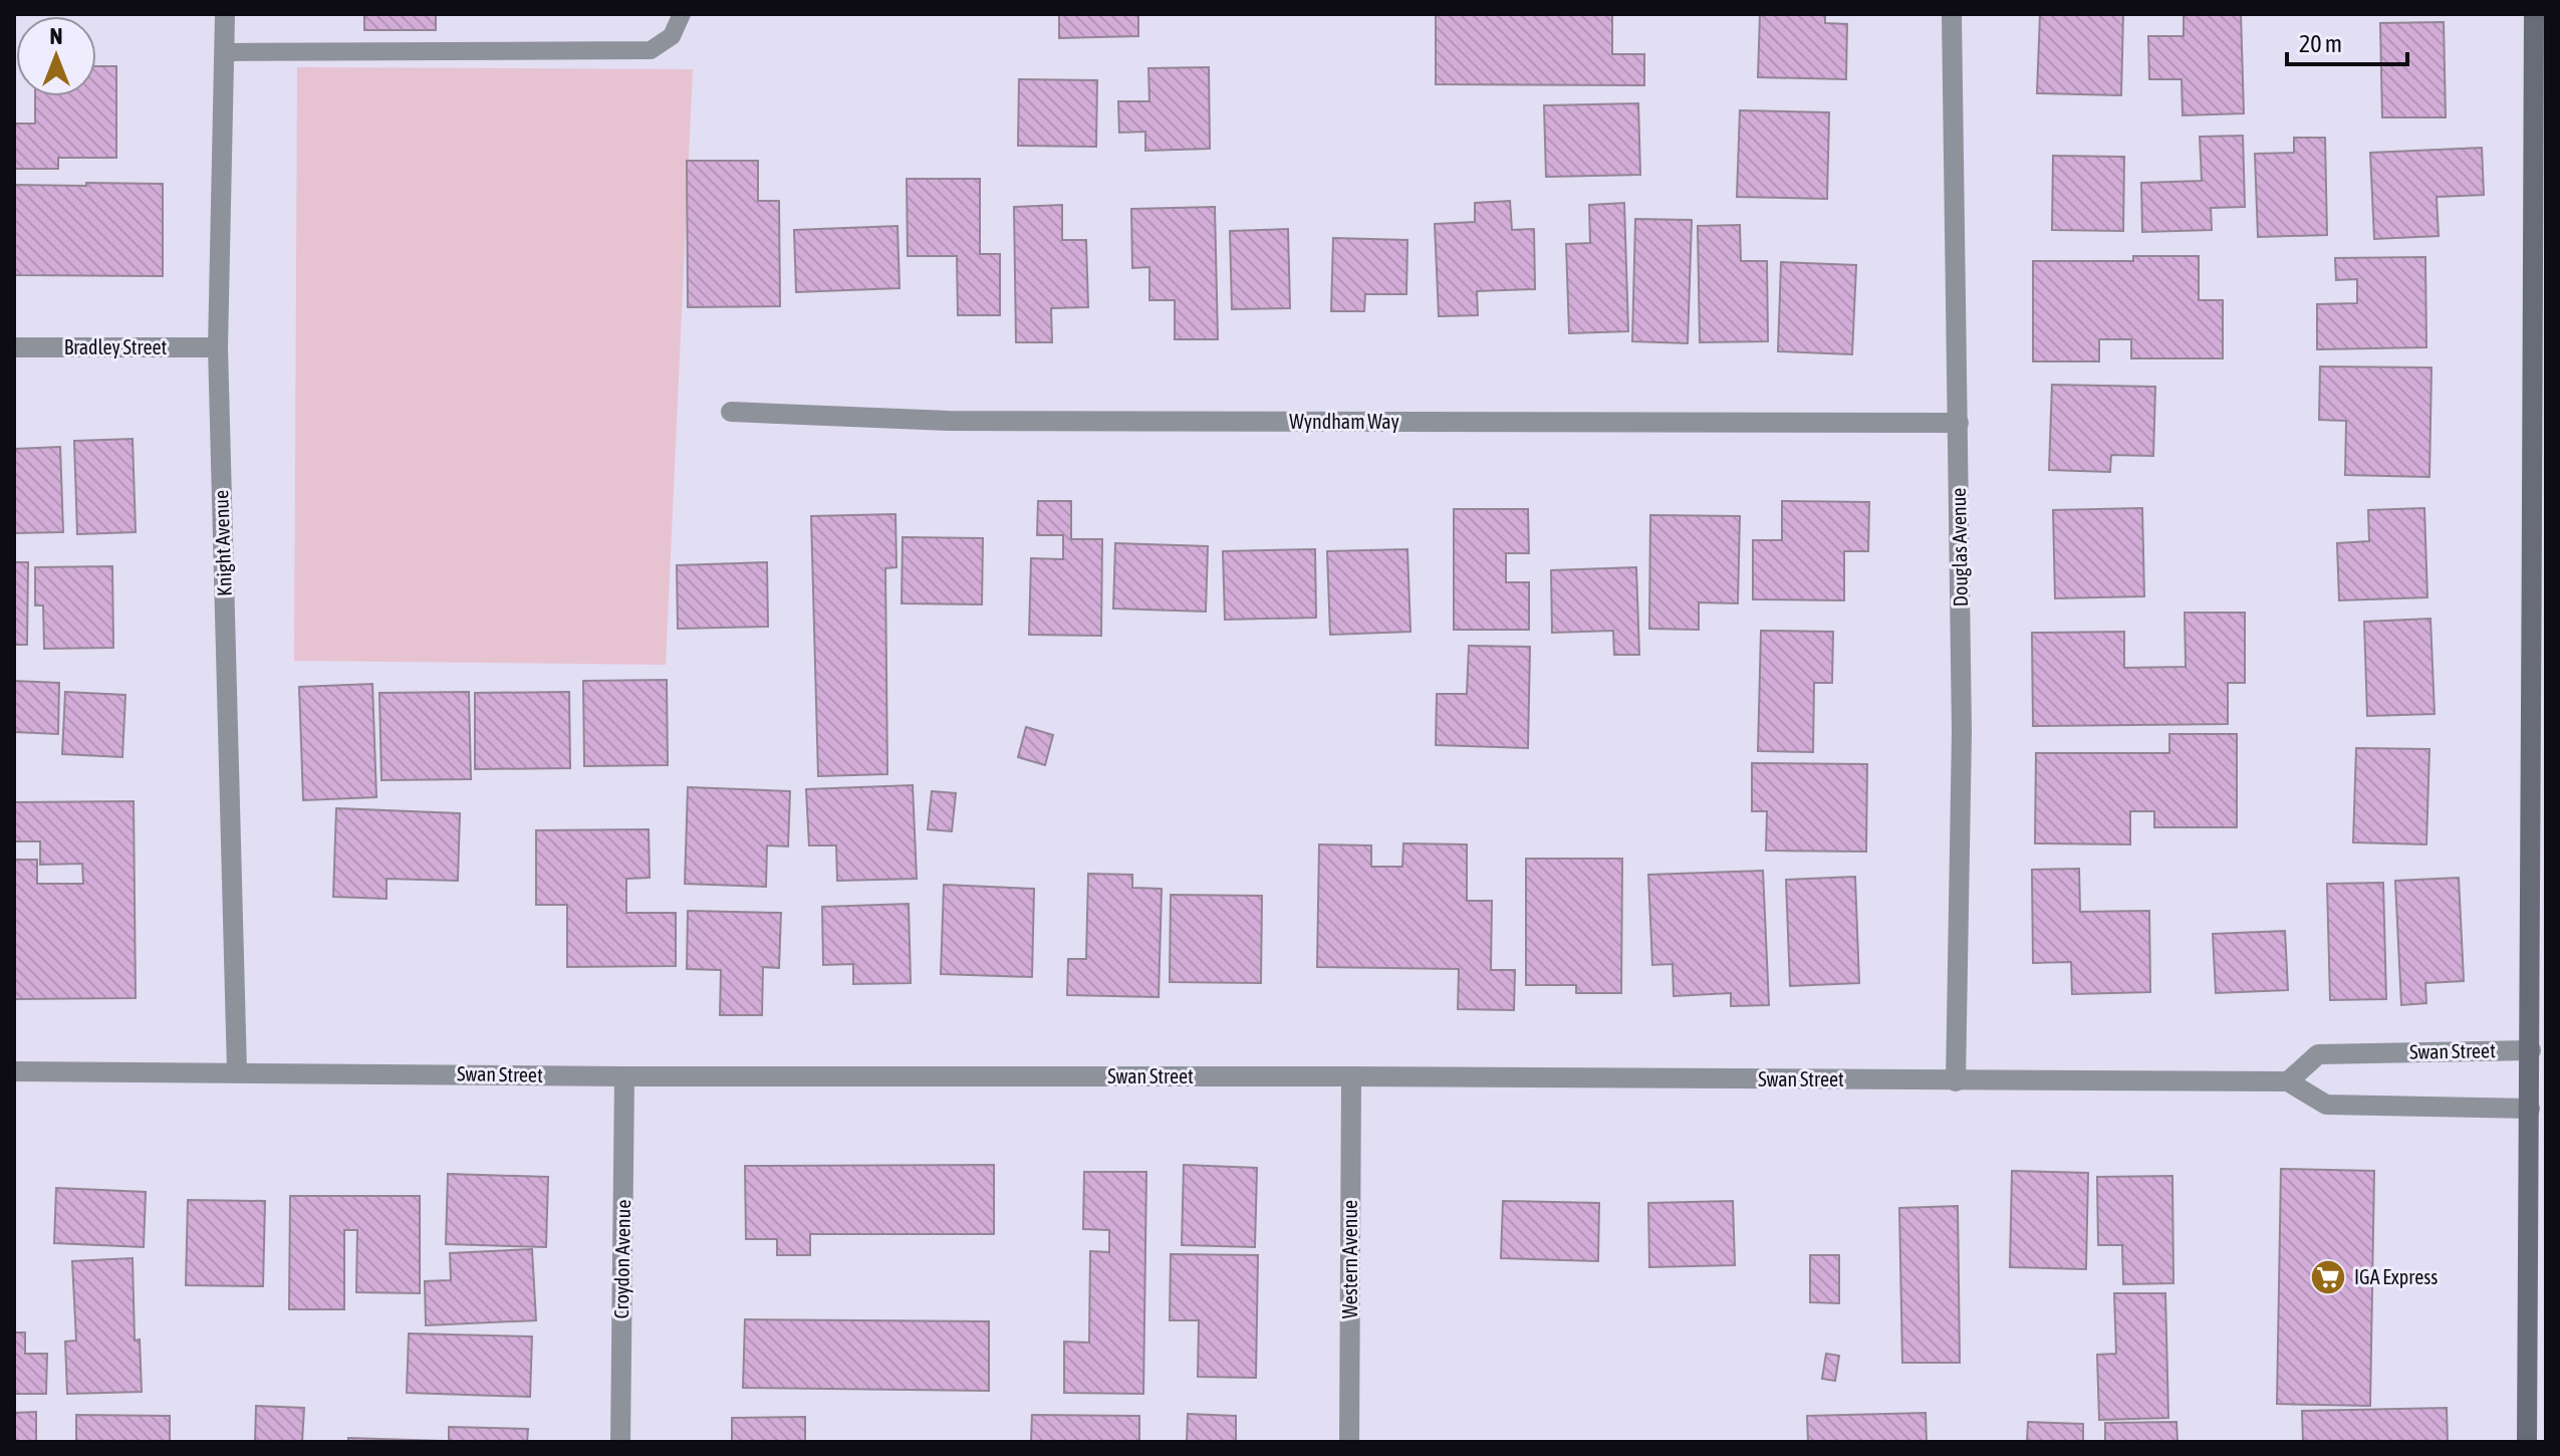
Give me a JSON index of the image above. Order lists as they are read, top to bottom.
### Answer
{
  "streets": {
    "street": [
      "Bradley Street",
      "Wyndham Way",
      "Knight Avenue",
      "Douglas Avenue",
      "Swan Street",
      "Croydon Avenue",
      "Western Avenue"
    ]
  },
  "crossings": [
    ["Bradley Street", "Knight Avenue"],
    ["Wyndham Way", "Douglas Avenue"],
    ["Knight Avenue", "Swan Street"],
    ["Douglas Avenue", "Swan Street"],
    ["Swan Street", "Croydon Avenue"],
    ["Swan Street", "Western Avenue"]
  ],
  "places": {
    "supermarket": ["IGA Express"]
  },
  "scale_bar": "20 m",
  "north": "top"
}
